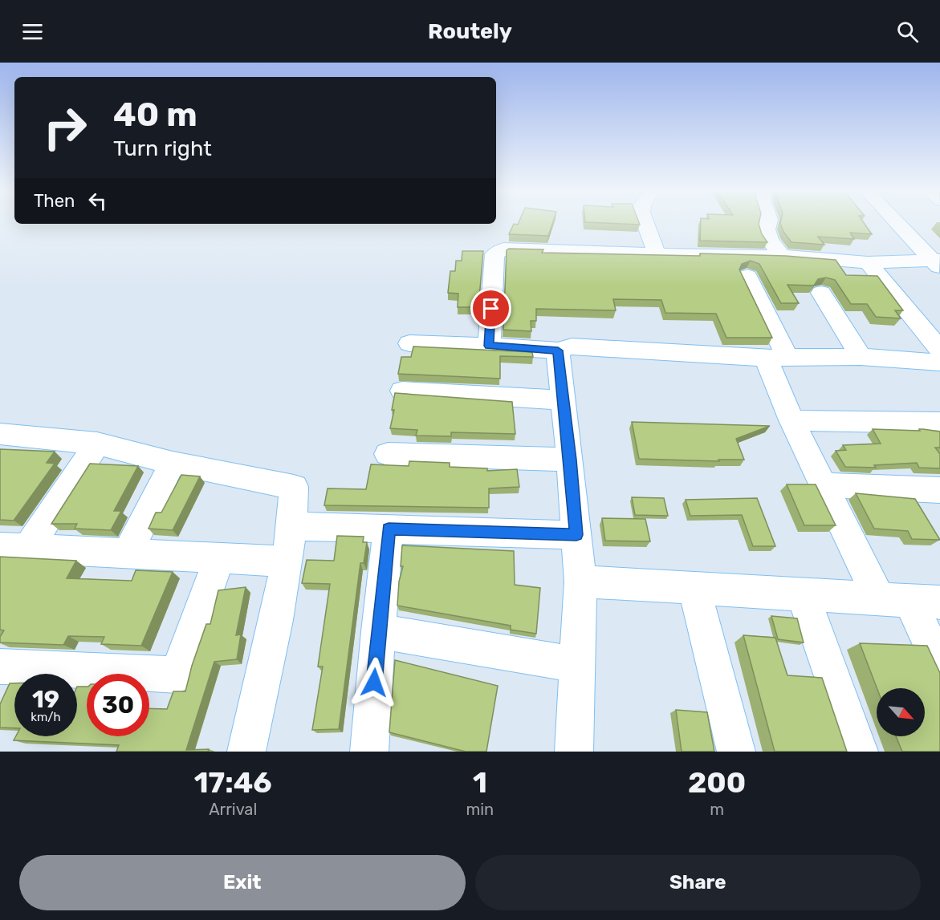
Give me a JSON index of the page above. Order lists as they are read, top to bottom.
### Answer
{
  "north": "bottom right",
  "page": {
    "header": "Routely",
    "turn": ["40 m", "Turn right"],
    "then": "Then",
    "speed": "19 km/h",
    "limit": "30",
    "eta": [
      "17:46",
      "Arrival",
      "1",
      "min",
      "200",
      "m"
    ],
    "buttons": ["Exit", "Share"]
  }
}
